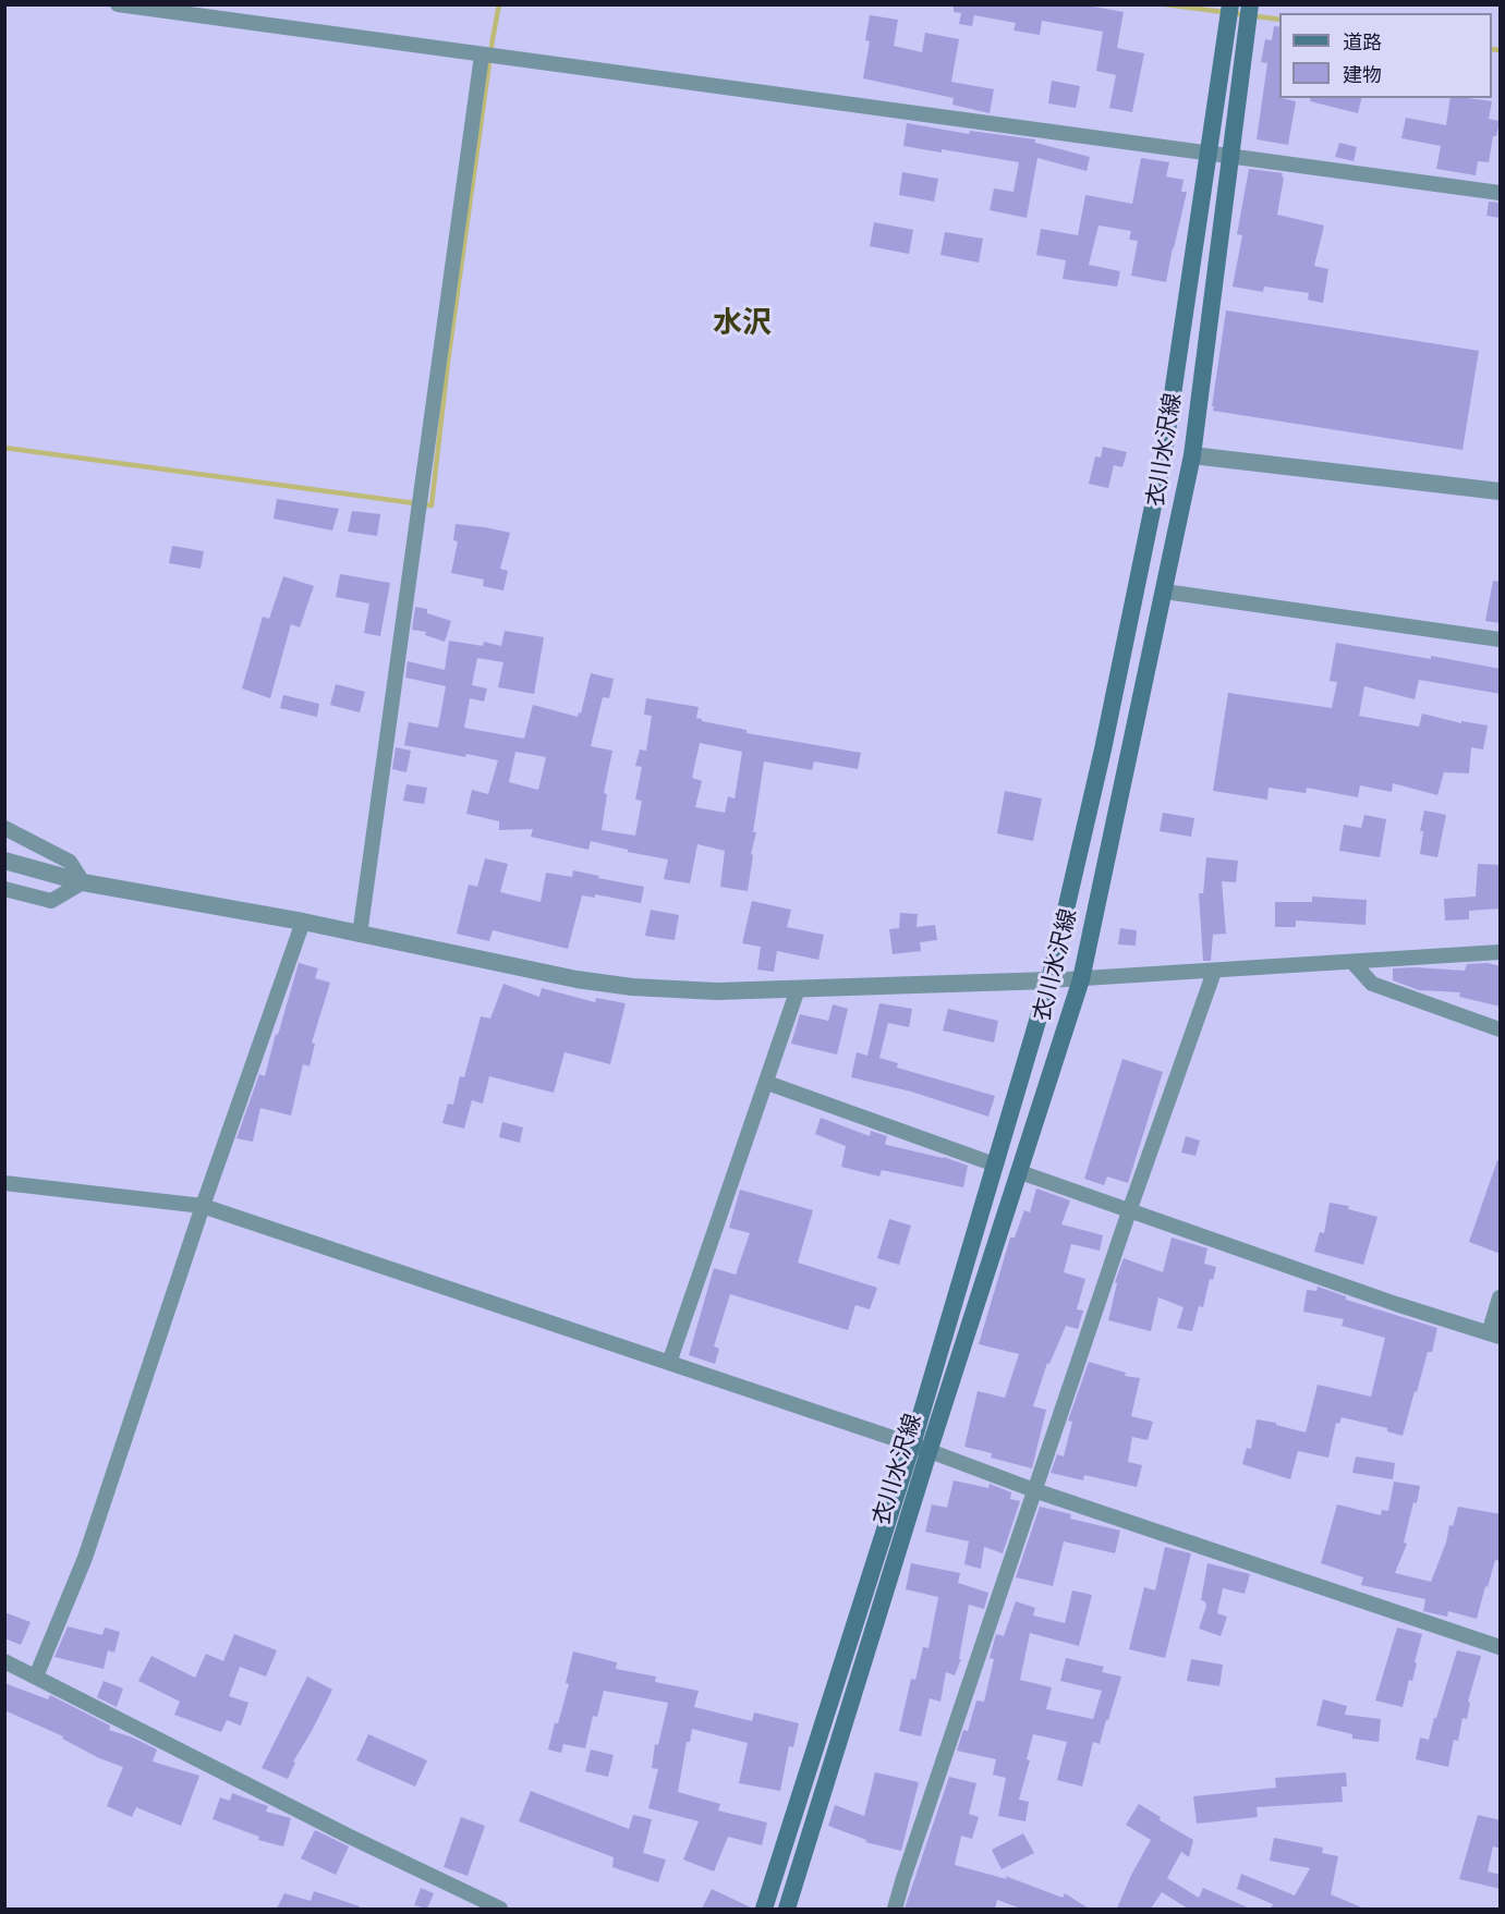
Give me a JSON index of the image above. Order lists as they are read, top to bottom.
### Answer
{
  "streets": {
    "main road": ["衣川水沢線"]
  },
  "districts": ["水沢"],
  "legend": ["道路", "建物"]
}
